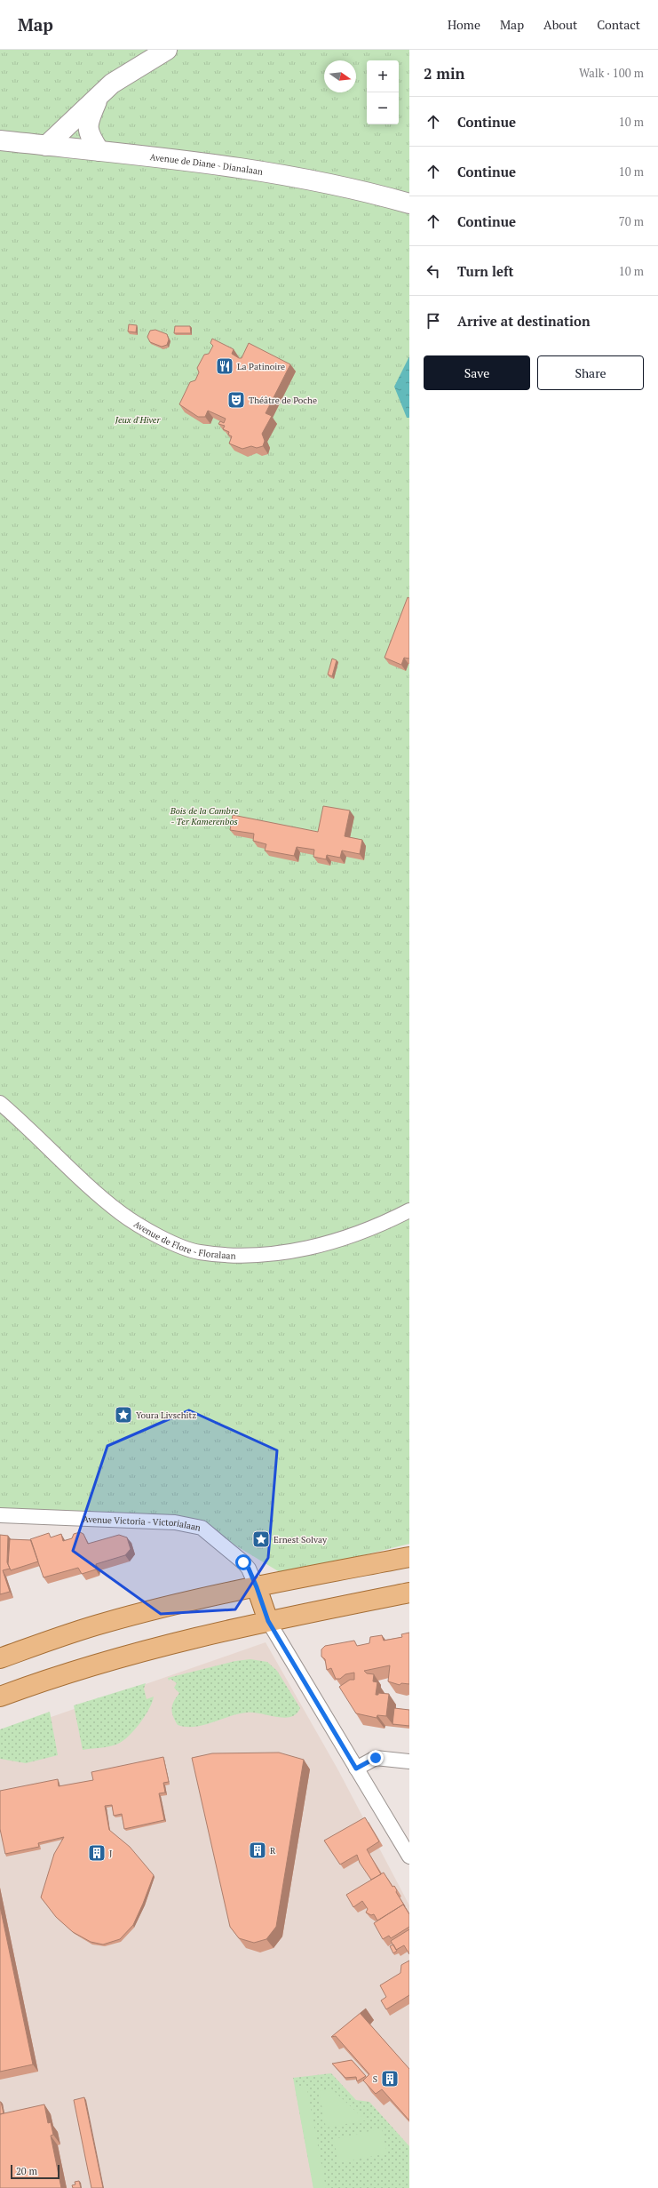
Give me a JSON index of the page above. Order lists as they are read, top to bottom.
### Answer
{
  "streets": {
    "street": ["Avenue de Diane - Dianalaan", "Avenue de Flore - Floralaan", "Avenue Victoria - Victorialaan"]
  },
  "parks": ["Jeux d'Hiver", "Bois de la Cambre - Ter Kamerenbos"],
  "places": {
    "restaurant": ["La Patinoire"],
    "theatre": ["Théâtre de Poche"],
    "place": ["Youra Livschitz", "Ernest Solvay"],
    "building": ["R", "J", "S"]
  },
  "scale_bar": "20 m",
  "north": "right",
  "page": {
    "header": "Map",
    "nav": [
      "Home",
      "Map",
      "About",
      "Contact"
    ],
    "heading": ["2 min", "Walk · 100 m"],
    "map_buttons": ["+", "−"],
    "list": [
      ["Continue", "10 m"],
      ["Continue", "10 m"],
      ["Continue", "70 m"],
      ["Turn left", "10 m"],
      "Arrive at destination"
    ],
    "buttons": ["Save", "Share"],
    "scale": "20 m"
  }
}
